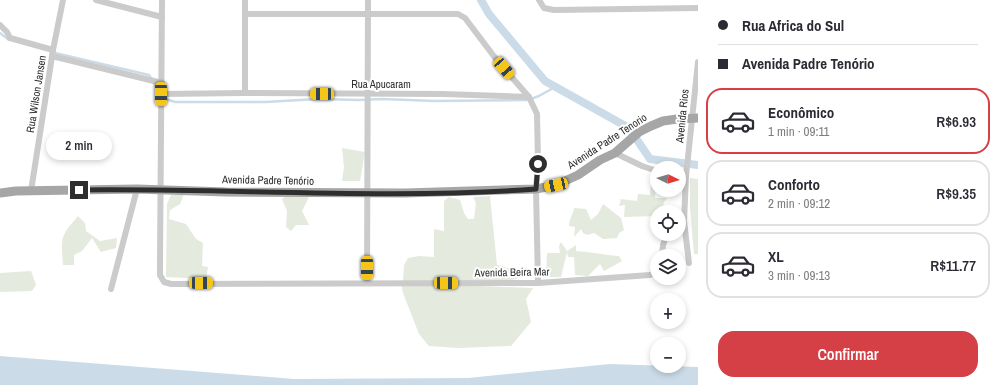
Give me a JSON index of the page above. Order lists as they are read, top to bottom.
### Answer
{
  "streets": {
    "main road": ["Avenida Padre Tenorio", "Avenida Padre Tenório"],
    "street": [
      "Rua Apucaram",
      "Rua Wilson Jansen",
      "Avenida Rios",
      "Avenida Beira Mar"
    ]
  },
  "crossings": [
    ["Rua Wilson Jansen", "Avenida Padre Tenório"],
    ["Avenida Rios", "Avenida Padre Tenorio"],
    ["Avenida Padre Tenorio", "Avenida Padre Tenório"],
    ["Avenida Padre Tenório", "Avenida Beira Mar"]
  ],
  "north": "right",
  "page": {
    "banner": ["Rua Africa do Sul", "Avenida Padre Tenório"],
    "list": [
      {
        "name": "Econômico",
        "note": "1 min · 09:11",
        "value": "R$6.93"
      },
      {
        "name": "Conforto",
        "note": "2 min · 09:12",
        "value": "R$9.35"
      },
      {
        "name": "XL",
        "note": "3 min · 09:13",
        "value": "R$11.77"
      }
    ],
    "bubble": "2 min",
    "map_buttons": ["+", "−"],
    "buttons": "Confirmar"
  }
}
